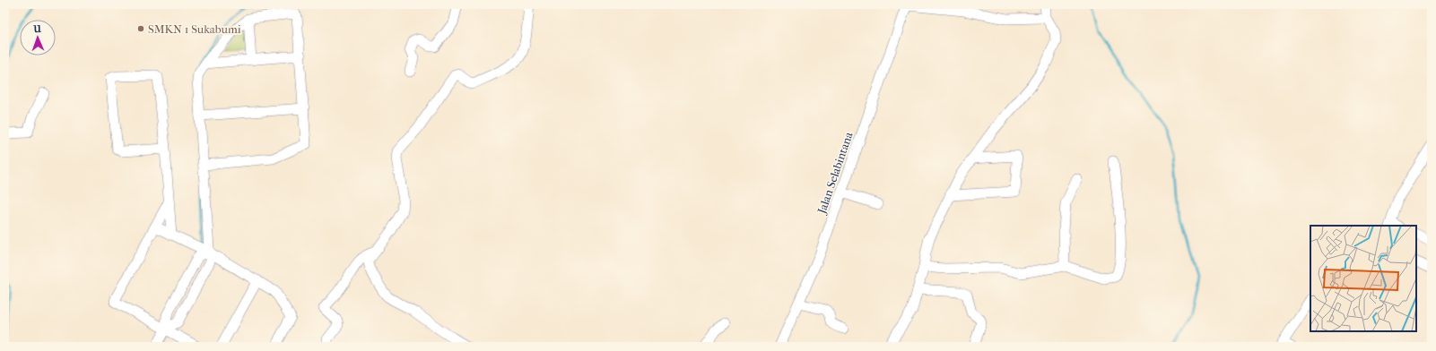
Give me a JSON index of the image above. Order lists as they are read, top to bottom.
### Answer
{
  "streets": {
    "street": ["Jalan Selabintana"]
  },
  "places": ["SMKN 1 Sukabumi"],
  "north": "top"
}
